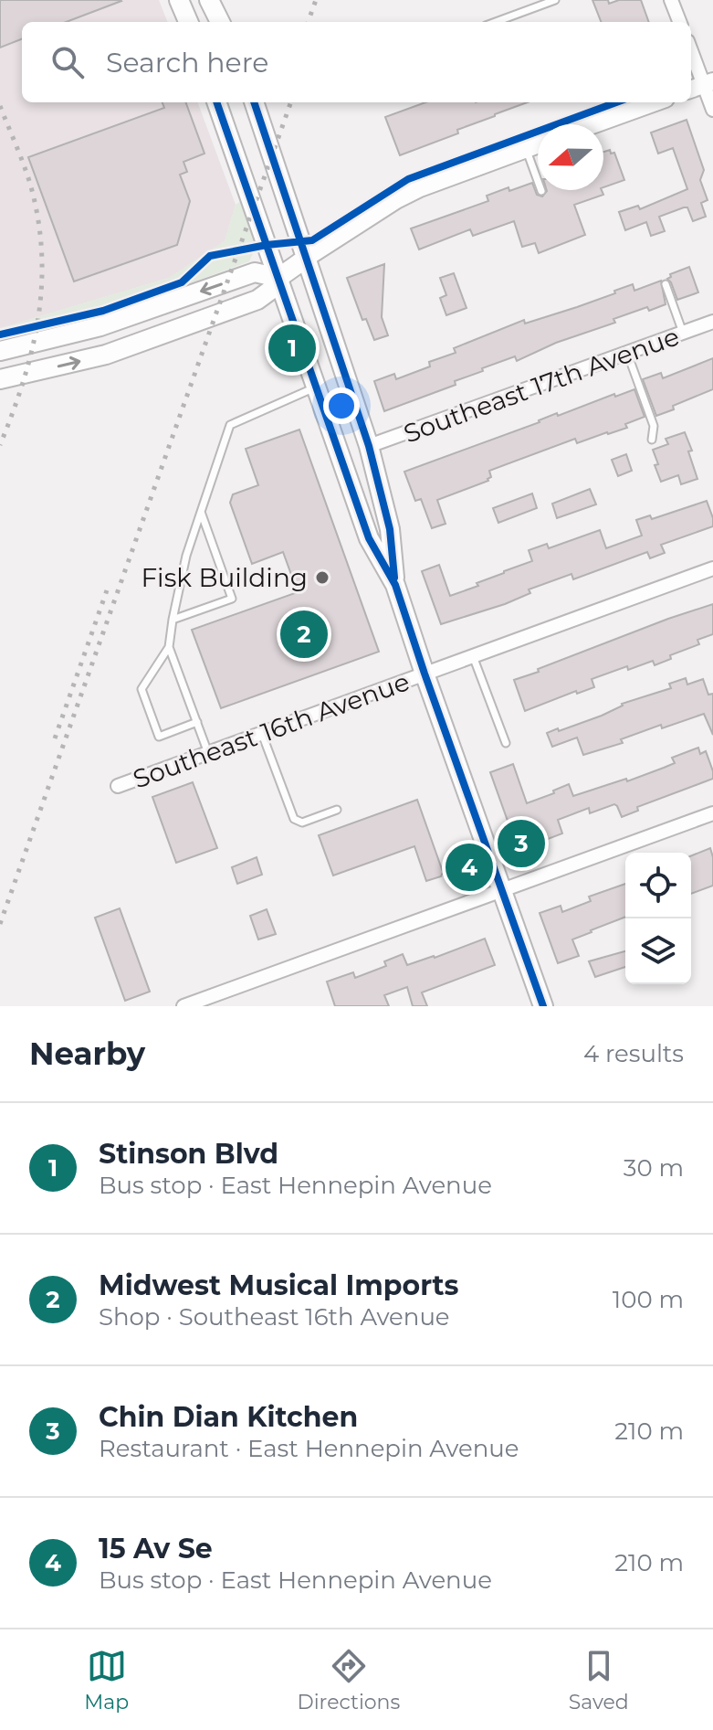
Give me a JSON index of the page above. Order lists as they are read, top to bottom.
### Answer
{
  "streets": {
    "street": ["Southeast 17th Avenue", "Southeast 16th Avenue"]
  },
  "places": ["Fisk Building"],
  "north": "left",
  "page": {
    "search": "Search here",
    "pins": [
      "1",
      "2",
      "3",
      "4"
    ],
    "heading": ["Nearby", "4 results"],
    "list": [
      {
        "mark": "1",
        "name": "Stinson Blvd",
        "note": "Bus stop · East Hennepin Avenue",
        "value": "30 m"
      },
      {
        "mark": "2",
        "name": "Midwest Musical Imports",
        "note": "Shop · Southeast 16th Avenue",
        "value": "100 m"
      },
      {
        "mark": "3",
        "name": "Chin Dian Kitchen",
        "note": "Restaurant · East Hennepin Avenue",
        "value": "210 m"
      },
      {
        "mark": "4",
        "name": "15 Av Se",
        "note": "Bus stop · East Hennepin Avenue",
        "value": "210 m"
      }
    ],
    "nav": ["Map", "Directions", "Saved"]
  }
}
